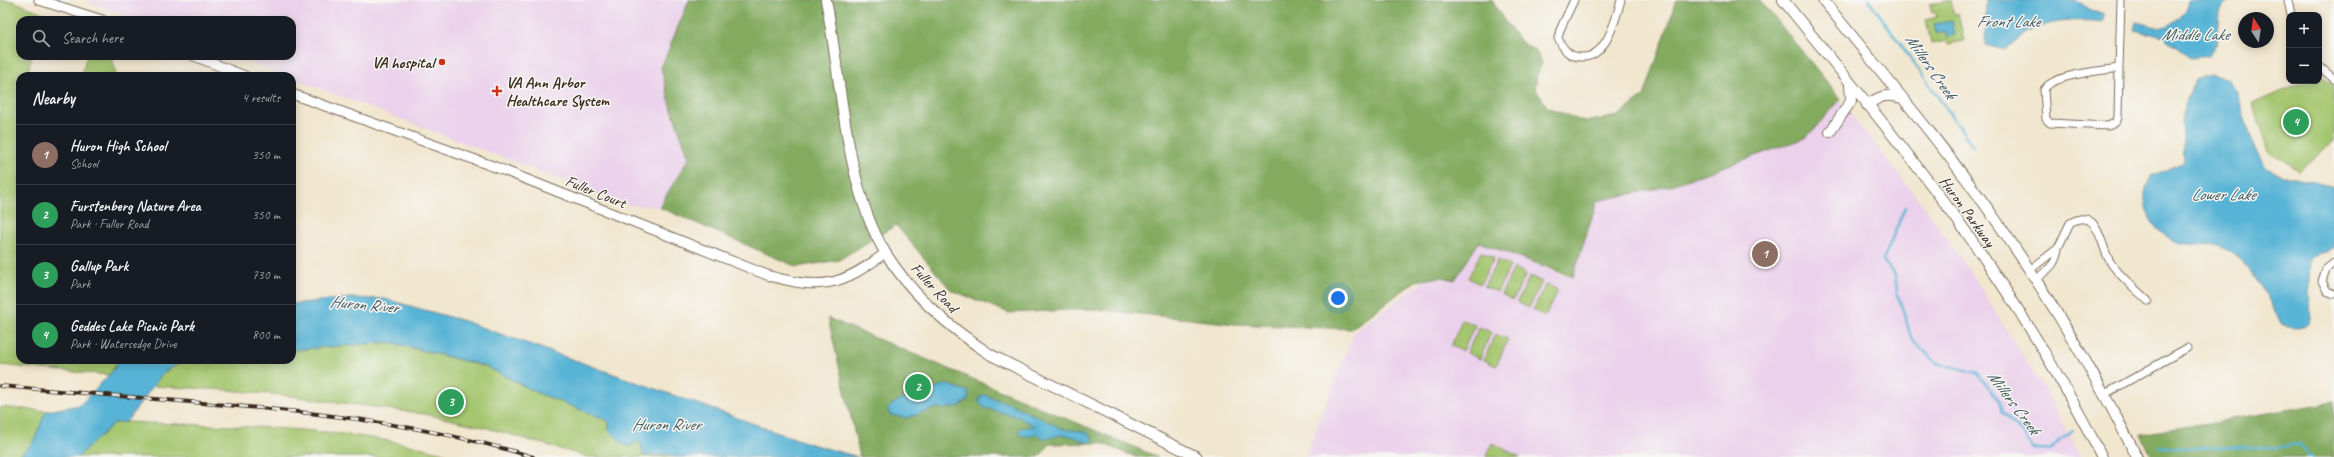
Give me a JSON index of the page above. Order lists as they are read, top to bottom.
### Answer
{
  "streets": {
    "main road": ["Huron Parkway", "Fuller Road"],
    "street": ["Fuller Court"]
  },
  "crossings": [
    ["Fuller Court", "Fuller Road"]
  ],
  "water": [
    "Front Lake",
    "Middle Lake",
    "Millers Creek",
    "Lower Lake",
    "Huron River"
  ],
  "places": {
    "other": ["VA hospital"],
    "health": ["VA Ann Arbor Healthcare System"]
  },
  "north": "top",
  "page": {
    "map_buttons": ["+", "−"],
    "search": "Search here",
    "heading": ["Nearby", "4 results"],
    "pins": [
      "4",
      "1",
      "2",
      "3"
    ],
    "list": [
      {
        "mark": "1",
        "name": "Huron High School",
        "note": "School",
        "value": "350 m"
      },
      {
        "mark": "2",
        "name": "Furstenberg Nature Area",
        "note": "Park · Fuller Road",
        "value": "350 m"
      },
      {
        "mark": "3",
        "name": "Gallup Park",
        "note": "Park",
        "value": "730 m"
      },
      {
        "mark": "4",
        "name": "Geddes Lake Picnic Park",
        "note": "Park · Watersedge Drive",
        "value": "800 m"
      }
    ]
  }
}
